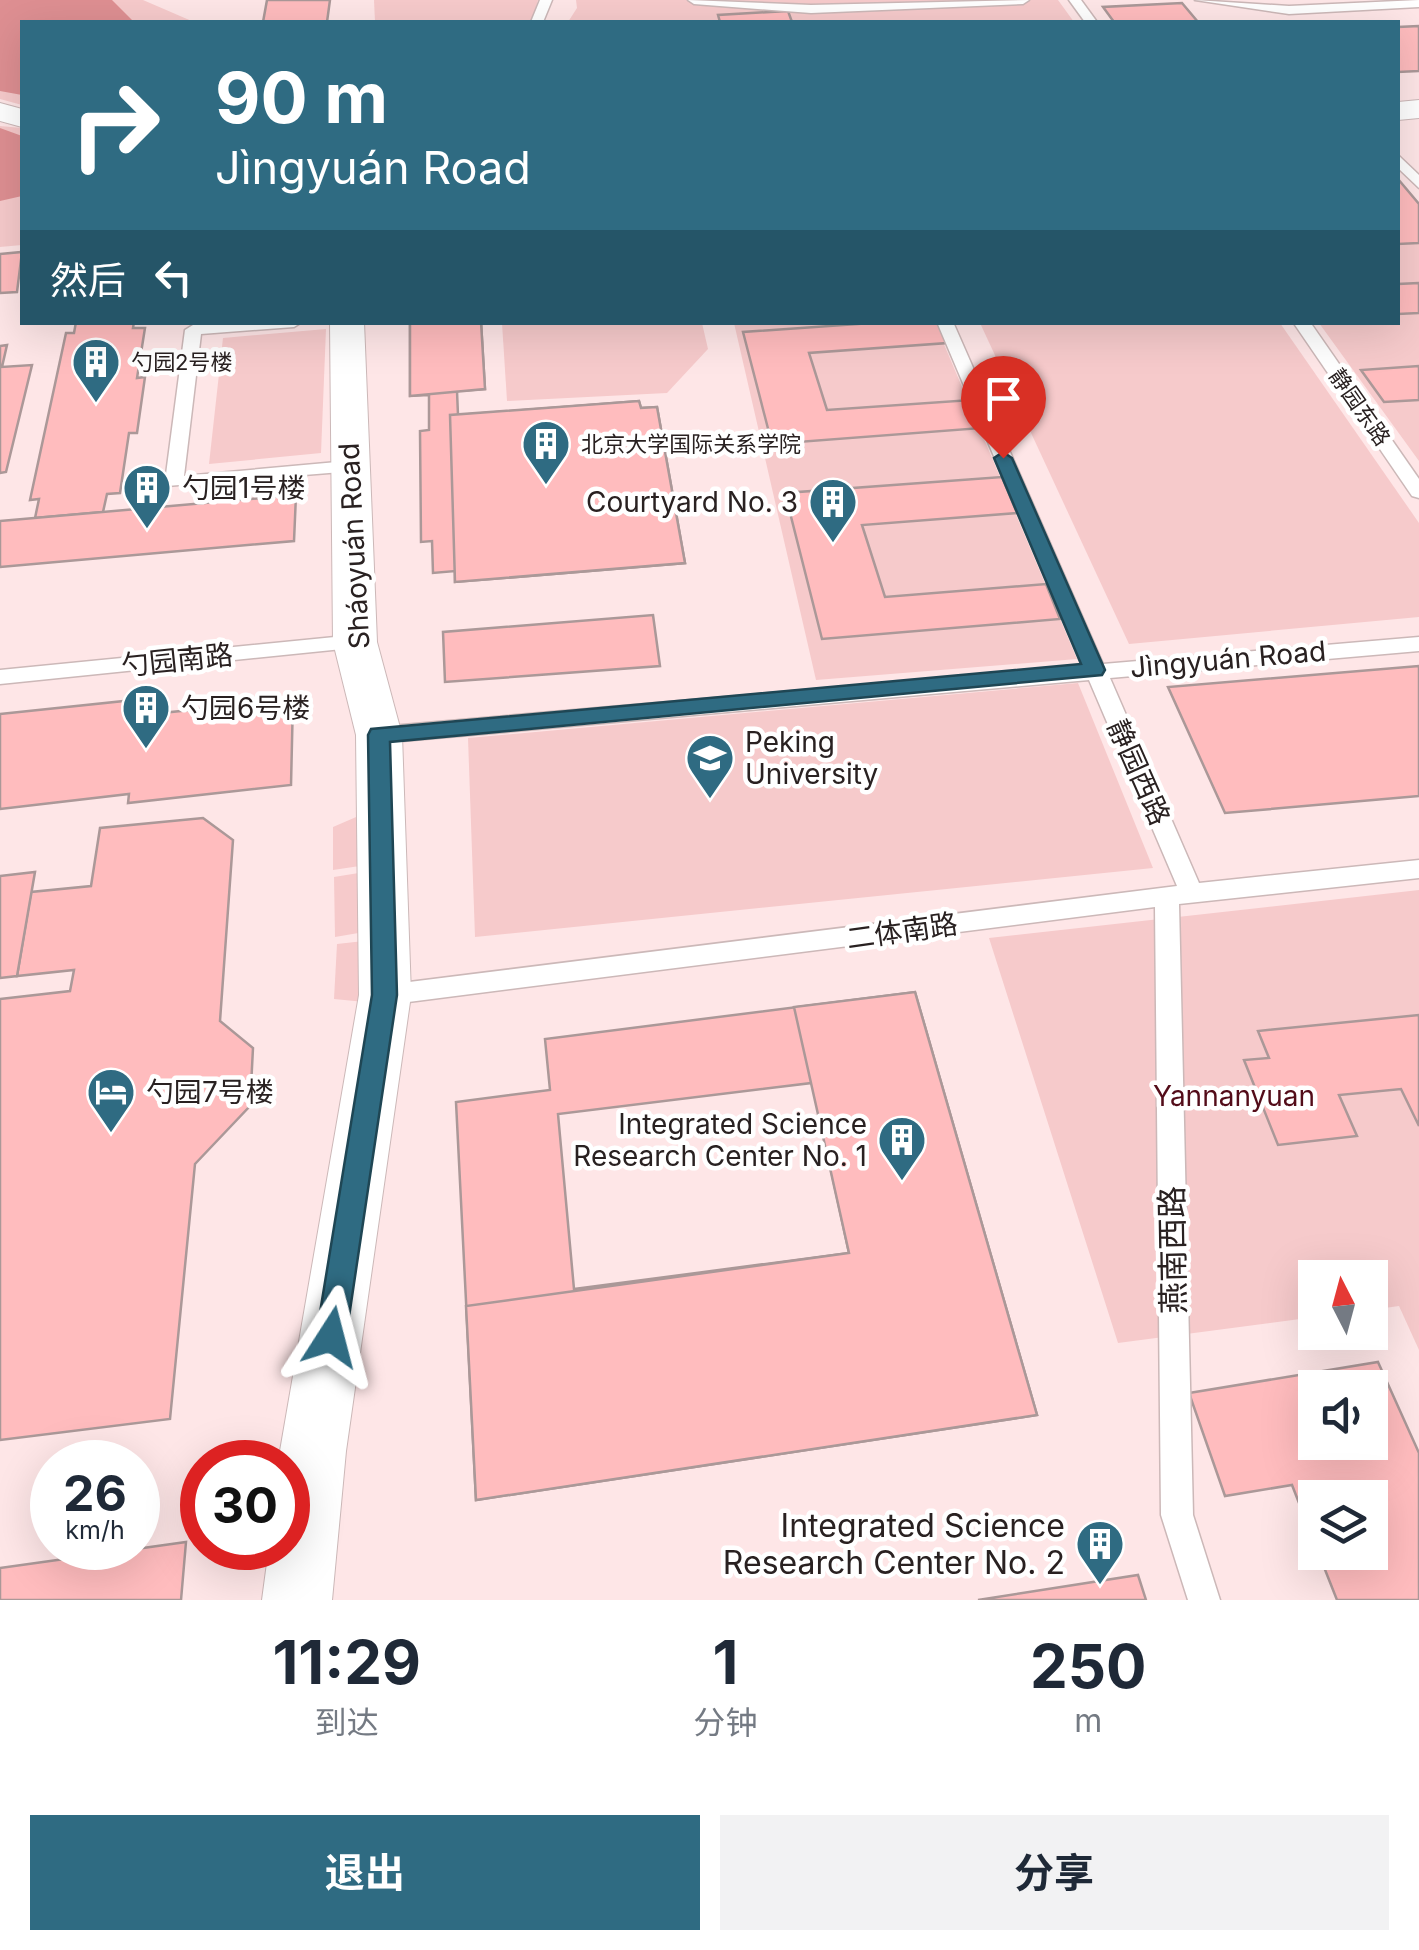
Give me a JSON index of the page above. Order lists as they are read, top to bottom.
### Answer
{
  "streets": {
    "street": ["Sháoyuán Road"],
    "lane": [
      "静园东路",
      "Jìngyuán Road",
      "勺园南路",
      "静园西路",
      "二体南路",
      "燕南西路"
    ]
  },
  "crossings": [
    ["Sháoyuán Road", "Jìngyuán Road"],
    ["Sháoyuán Road", "勺园南路"],
    ["Sháoyuán Road", "二体南路"],
    ["Jìngyuán Road", "静园西路"],
    ["静园西路", "二体南路"],
    ["静园西路", "燕南西路"],
    ["二体南路", "燕南西路"]
  ],
  "parks": ["Yannanyuan"],
  "places": {
    "building": [
      "勺园2号楼",
      "北京大学国际关系学院",
      "勺园1号楼",
      "Courtyard No. 3",
      "勺园6号楼",
      "Integrated Science Research Center No. 1",
      "Integrated Science Research Center No. 2"
    ],
    "school or university": ["Peking University"],
    "hotel": ["勺园7号楼"]
  },
  "north": "top",
  "page": {
    "turn": ["90 m", "Jìngyuán Road"],
    "then": "然后",
    "speed": "26 km/h",
    "limit": "30",
    "eta": [
      "11:29",
      "到达",
      "1",
      "分钟",
      "250",
      "m"
    ],
    "buttons": ["退出", "分享"]
  }
}
